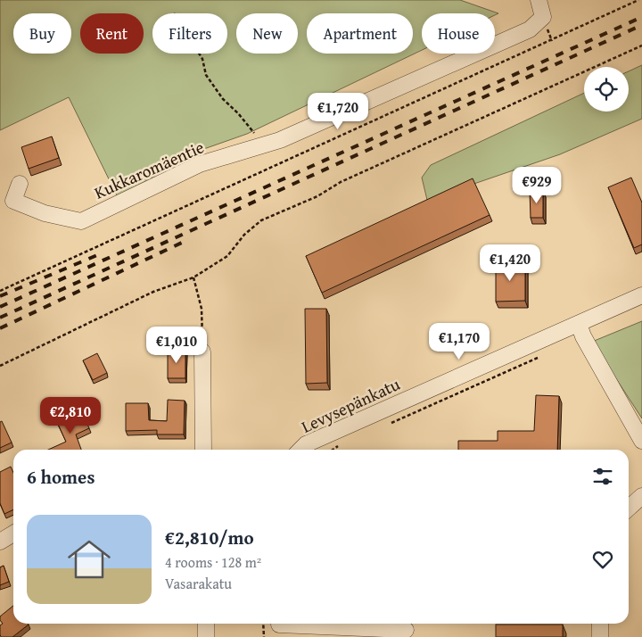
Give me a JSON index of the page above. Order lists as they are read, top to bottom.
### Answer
{
  "streets": {
    "street": ["Kukkaromäentie", "Levysepänkatu"]
  },
  "page": {
    "chip": [
      "Buy",
      "Rent",
      "Filters",
      "New",
      "Apartment",
      "House"
    ],
    "price": [
      "€1,720",
      "€929",
      "€1,420",
      "€1,170",
      "€1,010",
      "€2,810"
    ],
    "heading": "6 homes",
    "list": [
      {
        "name": "€2,810/mo",
        "note": "4 rooms · 128 m² · Vasarakatu"
      }
    ]
  }
}
